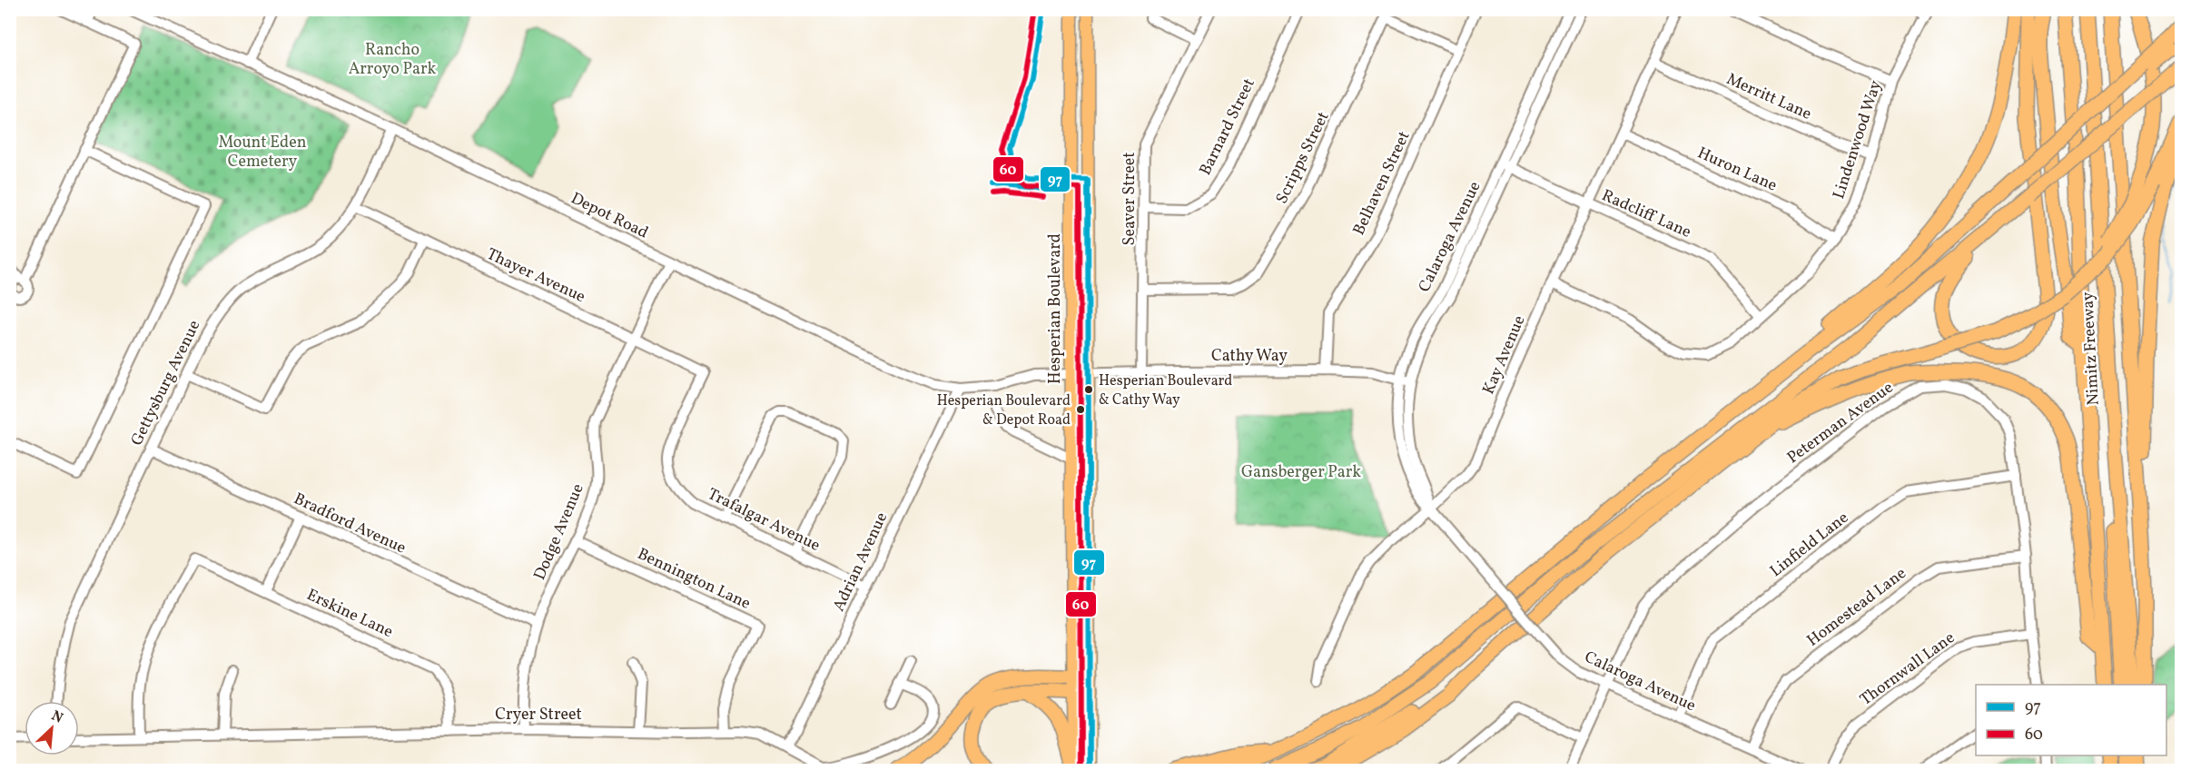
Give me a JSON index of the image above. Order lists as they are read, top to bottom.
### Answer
{
  "streets": {
    "highway": ["Nimitz Freeway"],
    "main road": ["Hesperian Boulevard"],
    "street": [
      "Merritt Lane",
      "Barnard Street",
      "Lindenwood Way",
      "Scripps Street",
      "Huron Lane",
      "Belhaven Street",
      "Seaver Street",
      "Radcliff Lane",
      "Depot Road",
      "Calaroga Avenue",
      "Thayer Avenue",
      "Kay Avenue",
      "Cathy Way",
      "Gettysburg Avenue",
      "Peterman Avenue",
      "Trafalgar Avenue",
      "Bradford Avenue",
      "Dodge Avenue",
      "Linfield Lane",
      "Adrian Avenue",
      "Bennington Lane",
      "Homestead Lane",
      "Erskine Lane",
      "Thornwall Lane",
      "Cryer Street"
    ]
  },
  "crossings": [
    ["Merritt Lane", "Lindenwood Way"],
    ["Merritt Lane", "Kay Avenue"],
    ["Barnard Street", "Seaver Street"],
    ["Lindenwood Way", "Huron Lane"],
    ["Lindenwood Way", "Radcliff Lane"],
    ["Lindenwood Way", "Kay Avenue"],
    ["Scripps Street", "Belhaven Street"],
    ["Scripps Street", "Seaver Street"],
    ["Huron Lane", "Kay Avenue"],
    ["Belhaven Street", "Cathy Way"],
    ["Seaver Street", "Cathy Way"],
    ["Radcliff Lane", "Calaroga Avenue"],
    ["Radcliff Lane", "Kay Avenue"],
    ["Depot Road", "Hesperian Boulevard"],
    ["Depot Road", "Cathy Way"],
    ["Depot Road", "Gettysburg Avenue"],
    ["Depot Road", "Dodge Avenue"],
    ["Depot Road", "Adrian Avenue"],
    ["Calaroga Avenue", "Kay Avenue"],
    ["Calaroga Avenue", "Cathy Way"],
    ["Calaroga Avenue", "Peterman Avenue"],
    ["Calaroga Avenue", "Linfield Lane"],
    ["Calaroga Avenue", "Homestead Lane"],
    ["Thayer Avenue", "Gettysburg Avenue"],
    ["Thayer Avenue", "Trafalgar Avenue"],
    ["Thayer Avenue", "Dodge Avenue"],
    ["Hesperian Boulevard", "Cathy Way"],
    ["Gettysburg Avenue", "Bradford Avenue"],
    ["Peterman Avenue", "Linfield Lane"],
    ["Peterman Avenue", "Homestead Lane"],
    ["Peterman Avenue", "Thornwall Lane"],
    ["Trafalgar Avenue", "Adrian Avenue"],
    ["Bradford Avenue", "Dodge Avenue"],
    ["Dodge Avenue", "Bennington Lane"],
    ["Dodge Avenue", "Cryer Street"],
    ["Adrian Avenue", "Cryer Street"],
    ["Bennington Lane", "Cryer Street"],
    ["Erskine Lane", "Cryer Street"]
  ],
  "parks": ["Rancho Arroyo Park", "Mount Eden Cemetery", "Gansberger Park"],
  "places": ["Hesperian Boulevard & Cathy Way", "Hesperian Boulevard & Depot Road"],
  "lines": ["transit line 97", "transit line 60"],
  "legend": ["97", "60"],
  "north": "top right"
}
